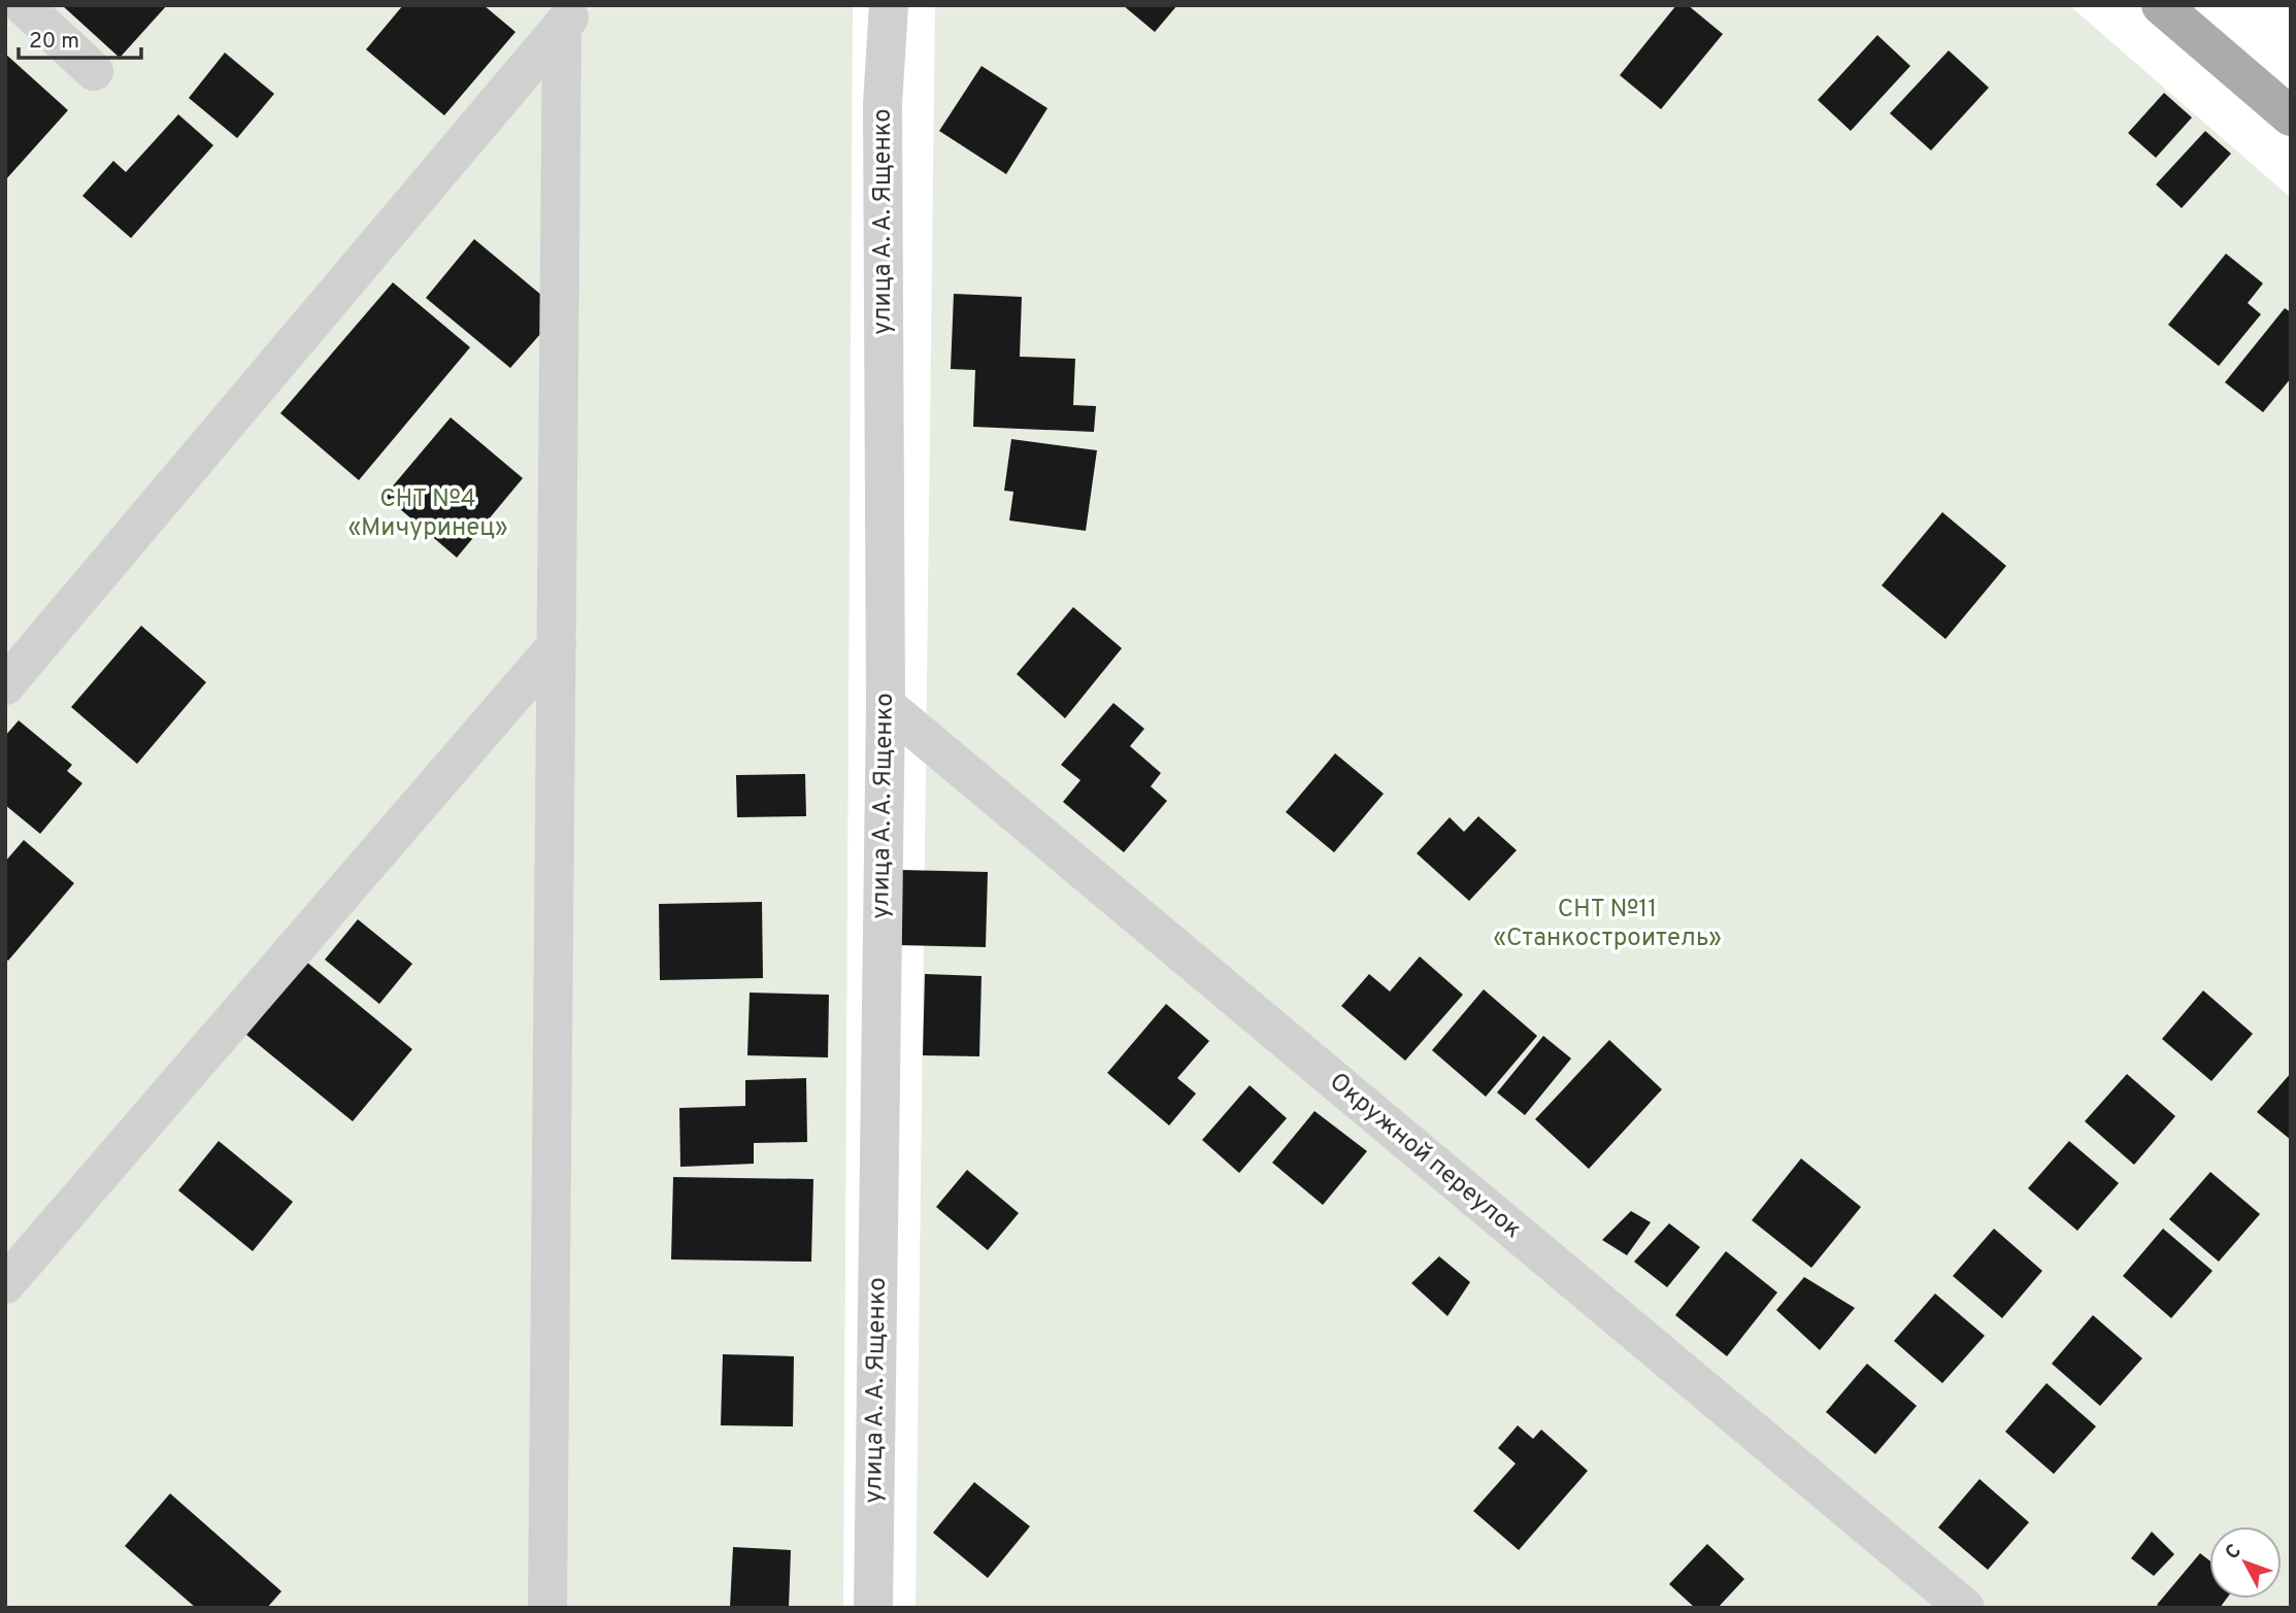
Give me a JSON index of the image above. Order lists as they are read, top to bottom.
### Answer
{
  "streets": {
    "street": ["улица А. А. Ященко", "Окружной переулок"]
  },
  "crossings": [
    ["улица А. А. Ященко", "Окружной переулок"]
  ],
  "parks": ["СНТ №4 «Мичуринец»", "СНТ №11 «Станкостроитель»"],
  "scale_bar": "20 m",
  "north": "top left"
}
